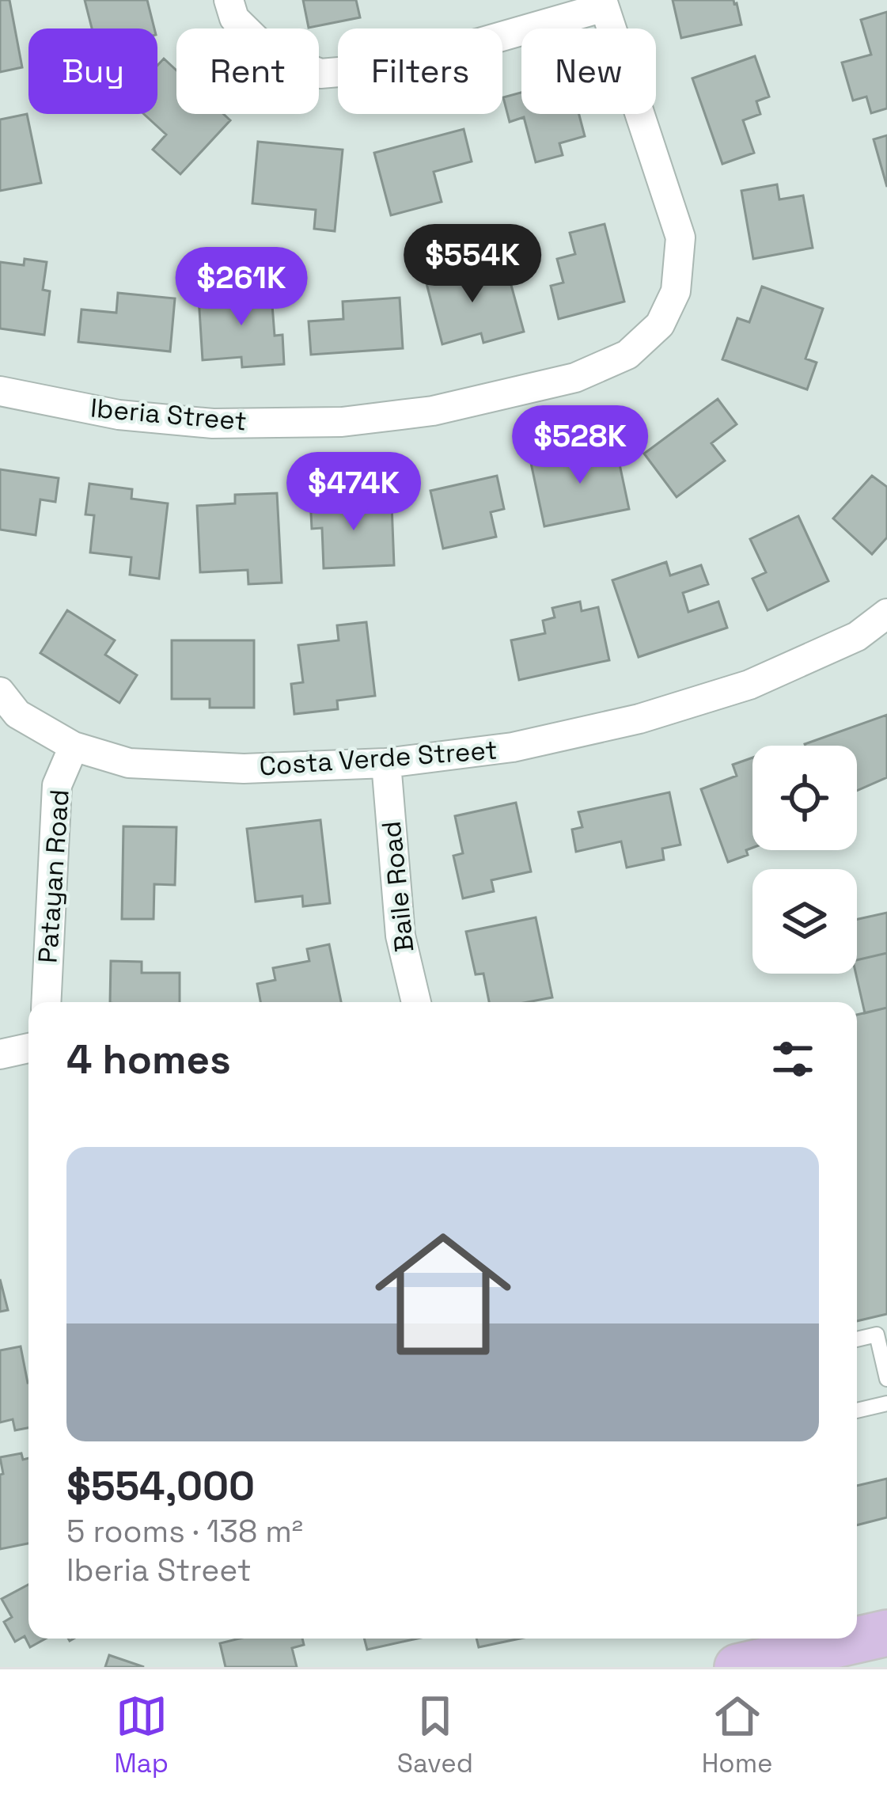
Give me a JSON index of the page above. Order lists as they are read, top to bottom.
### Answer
{
  "streets": {
    "street": [
      "Iberia Street",
      "Costa Verde Street",
      "Patayan Road",
      "Baile Road"
    ]
  },
  "crossings": [
    ["Costa Verde Street", "Patayan Road"],
    ["Costa Verde Street", "Baile Road"]
  ],
  "page": {
    "chip": [
      "Buy",
      "Rent",
      "Filters",
      "New"
    ],
    "price": [
      "$554K",
      "$261K",
      "$528K",
      "$474K"
    ],
    "heading": "4 homes",
    "list": [
      {
        "name": "$554,000",
        "note": "5 rooms · 138 m² · Iberia Street"
      }
    ],
    "tabs": ["Map", "Saved", "Home"]
  }
}
